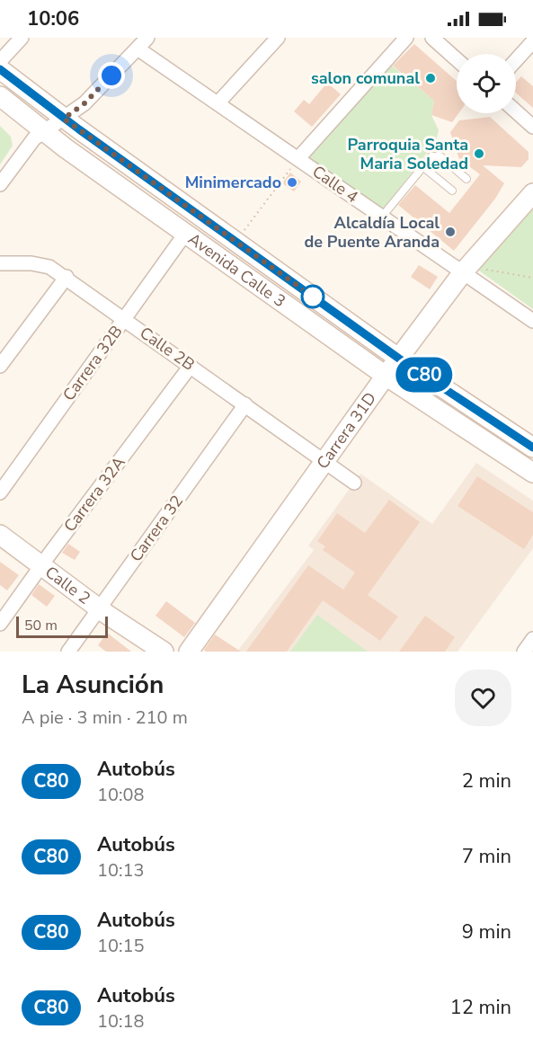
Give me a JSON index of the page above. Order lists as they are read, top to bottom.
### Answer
{
  "streets": {
    "main road": ["Avenida Calle 3", "Carrera 31D", "Calle 2"],
    "street": [
      "Calle 4",
      "Calle 2B",
      "Carrera 32B",
      "Carrera 32A",
      "Carrera 32"
    ]
  },
  "crossings": [
    ["Calle 4", "Carrera 31D"],
    ["Avenida Calle 3", "Carrera 32B"],
    ["Avenida Calle 3", "Carrera 31D"],
    ["Calle 2B", "Carrera 32B"],
    ["Calle 2B", "Carrera 31D"],
    ["Calle 2B", "Carrera 32A"],
    ["Calle 2B", "Carrera 32"],
    ["Carrera 32A", "Calle 2"],
    ["Carrera 32", "Calle 2"]
  ],
  "places": [
    "salon comunal",
    "Parroquia Santa Maria Soledad",
    "Minimercado",
    "Alcaldía Local de Puente Aranda"
  ],
  "lines": ["bus line C80"],
  "scale_bar": "50 m",
  "page": {
    "status": "10:06",
    "on_map": "C80",
    "scale": "50 m",
    "heading": ["La Asunción", "A pie · 3 min · 210 m"],
    "list": [
      {
        "mark": "C80",
        "name": "Autobús",
        "note": "10:08",
        "value": "2 min"
      },
      {
        "mark": "C80",
        "name": "Autobús",
        "note": "10:13",
        "value": "7 min"
      },
      {
        "mark": "C80",
        "name": "Autobús",
        "note": "10:15",
        "value": "9 min"
      },
      {
        "mark": "C80",
        "name": "Autobús",
        "note": "10:18",
        "value": "12 min"
      }
    ]
  }
}
